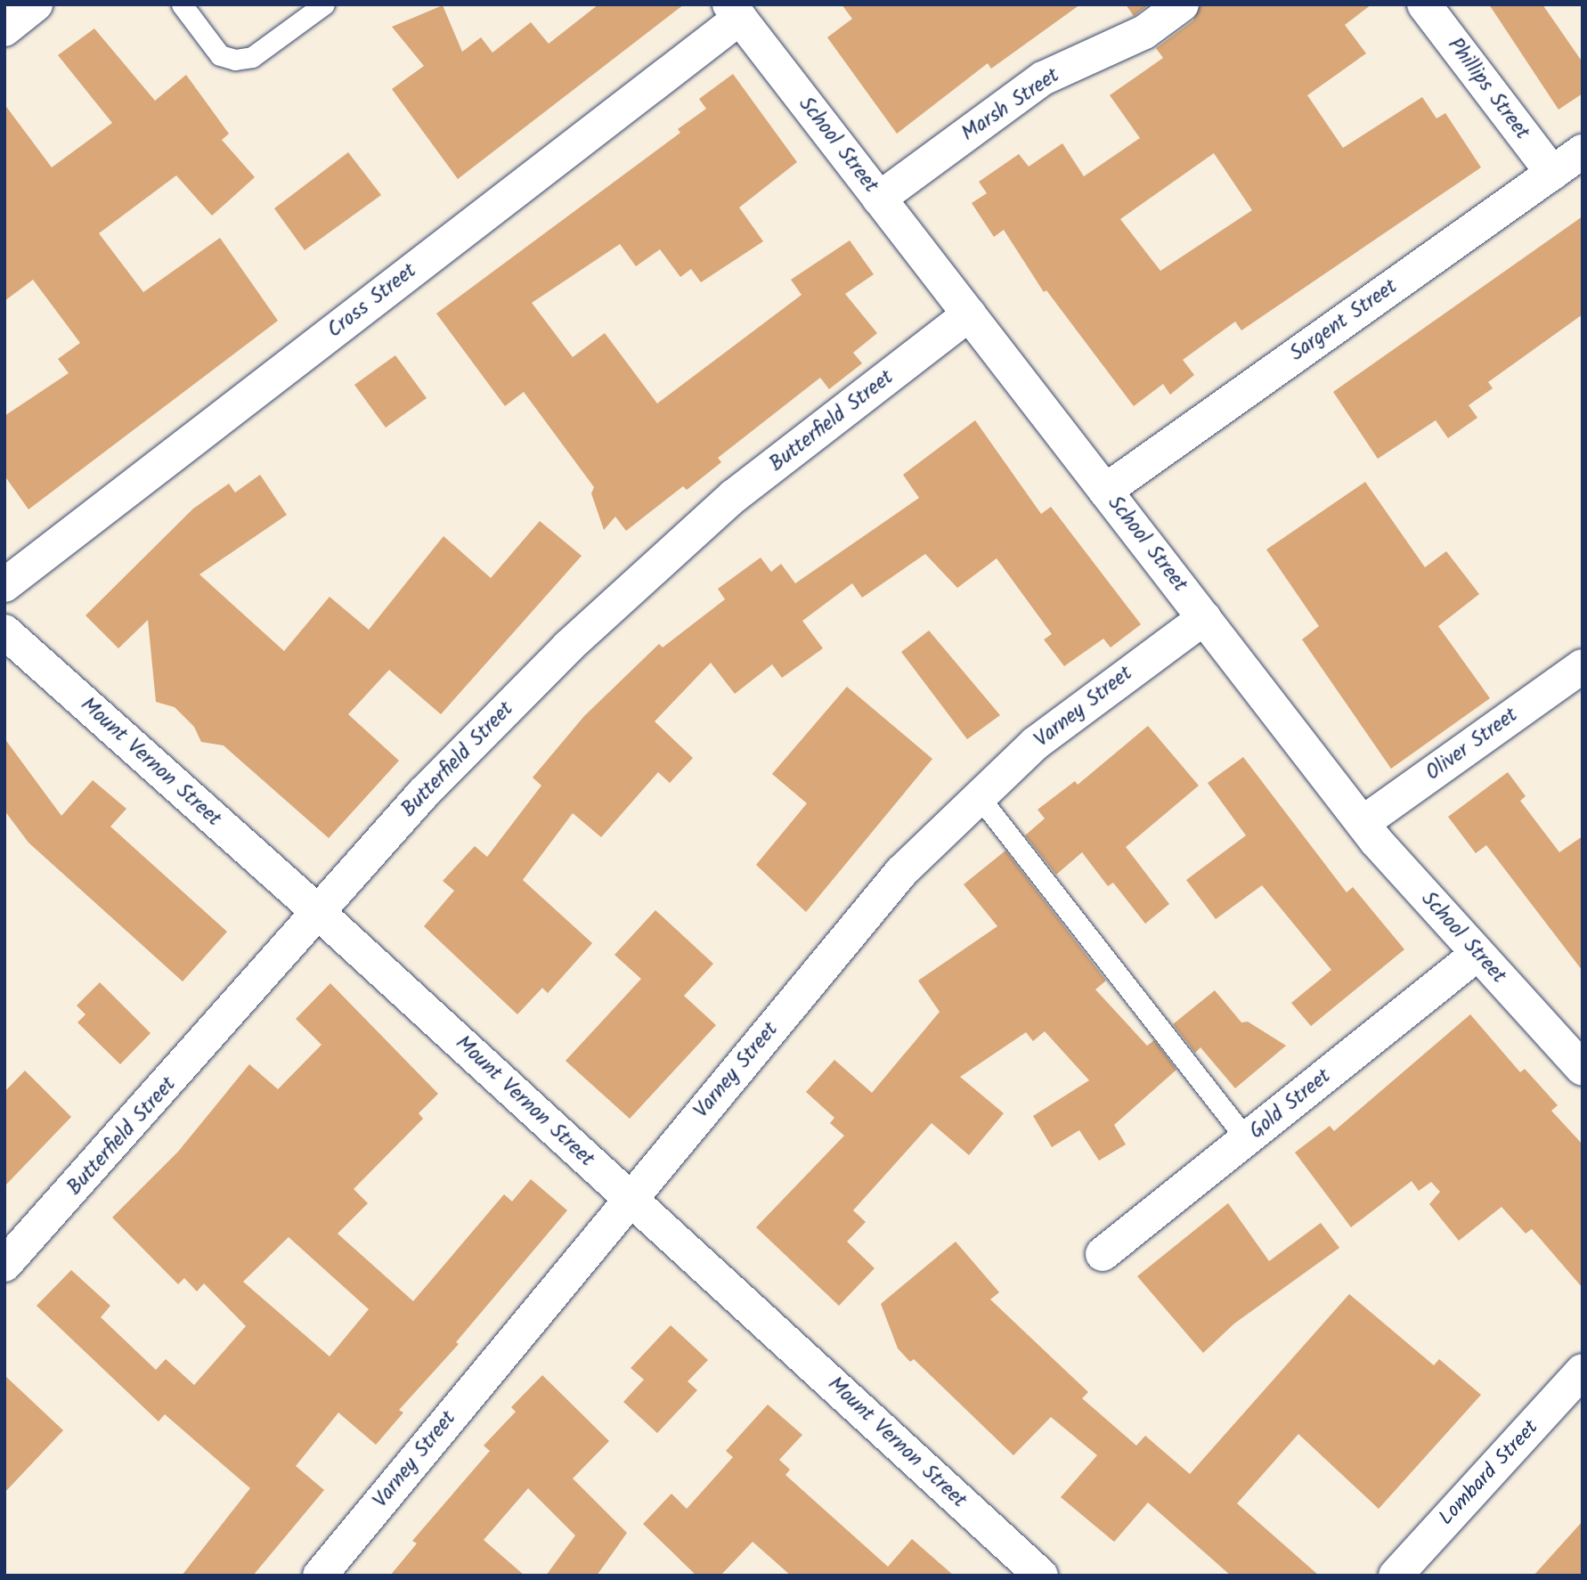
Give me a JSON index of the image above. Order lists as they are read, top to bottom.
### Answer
{
  "streets": {
    "street": [
      "Phillips Street",
      "Marsh Street",
      "School Street",
      "Cross Street",
      "Sargent Street",
      "Butterfield Street",
      "Varney Street",
      "Oliver Street",
      "Mount Vernon Street",
      "Gold Street",
      "Lombard Street"
    ]
  },
  "crossings": [
    ["Phillips Street", "Sargent Street"],
    ["Marsh Street", "School Street"],
    ["School Street", "Cross Street"],
    ["School Street", "Sargent Street"],
    ["School Street", "Butterfield Street"],
    ["School Street", "Varney Street"],
    ["School Street", "Oliver Street"],
    ["School Street", "Gold Street"],
    ["Butterfield Street", "Mount Vernon Street"],
    ["Varney Street", "Mount Vernon Street"]
  ]
}
